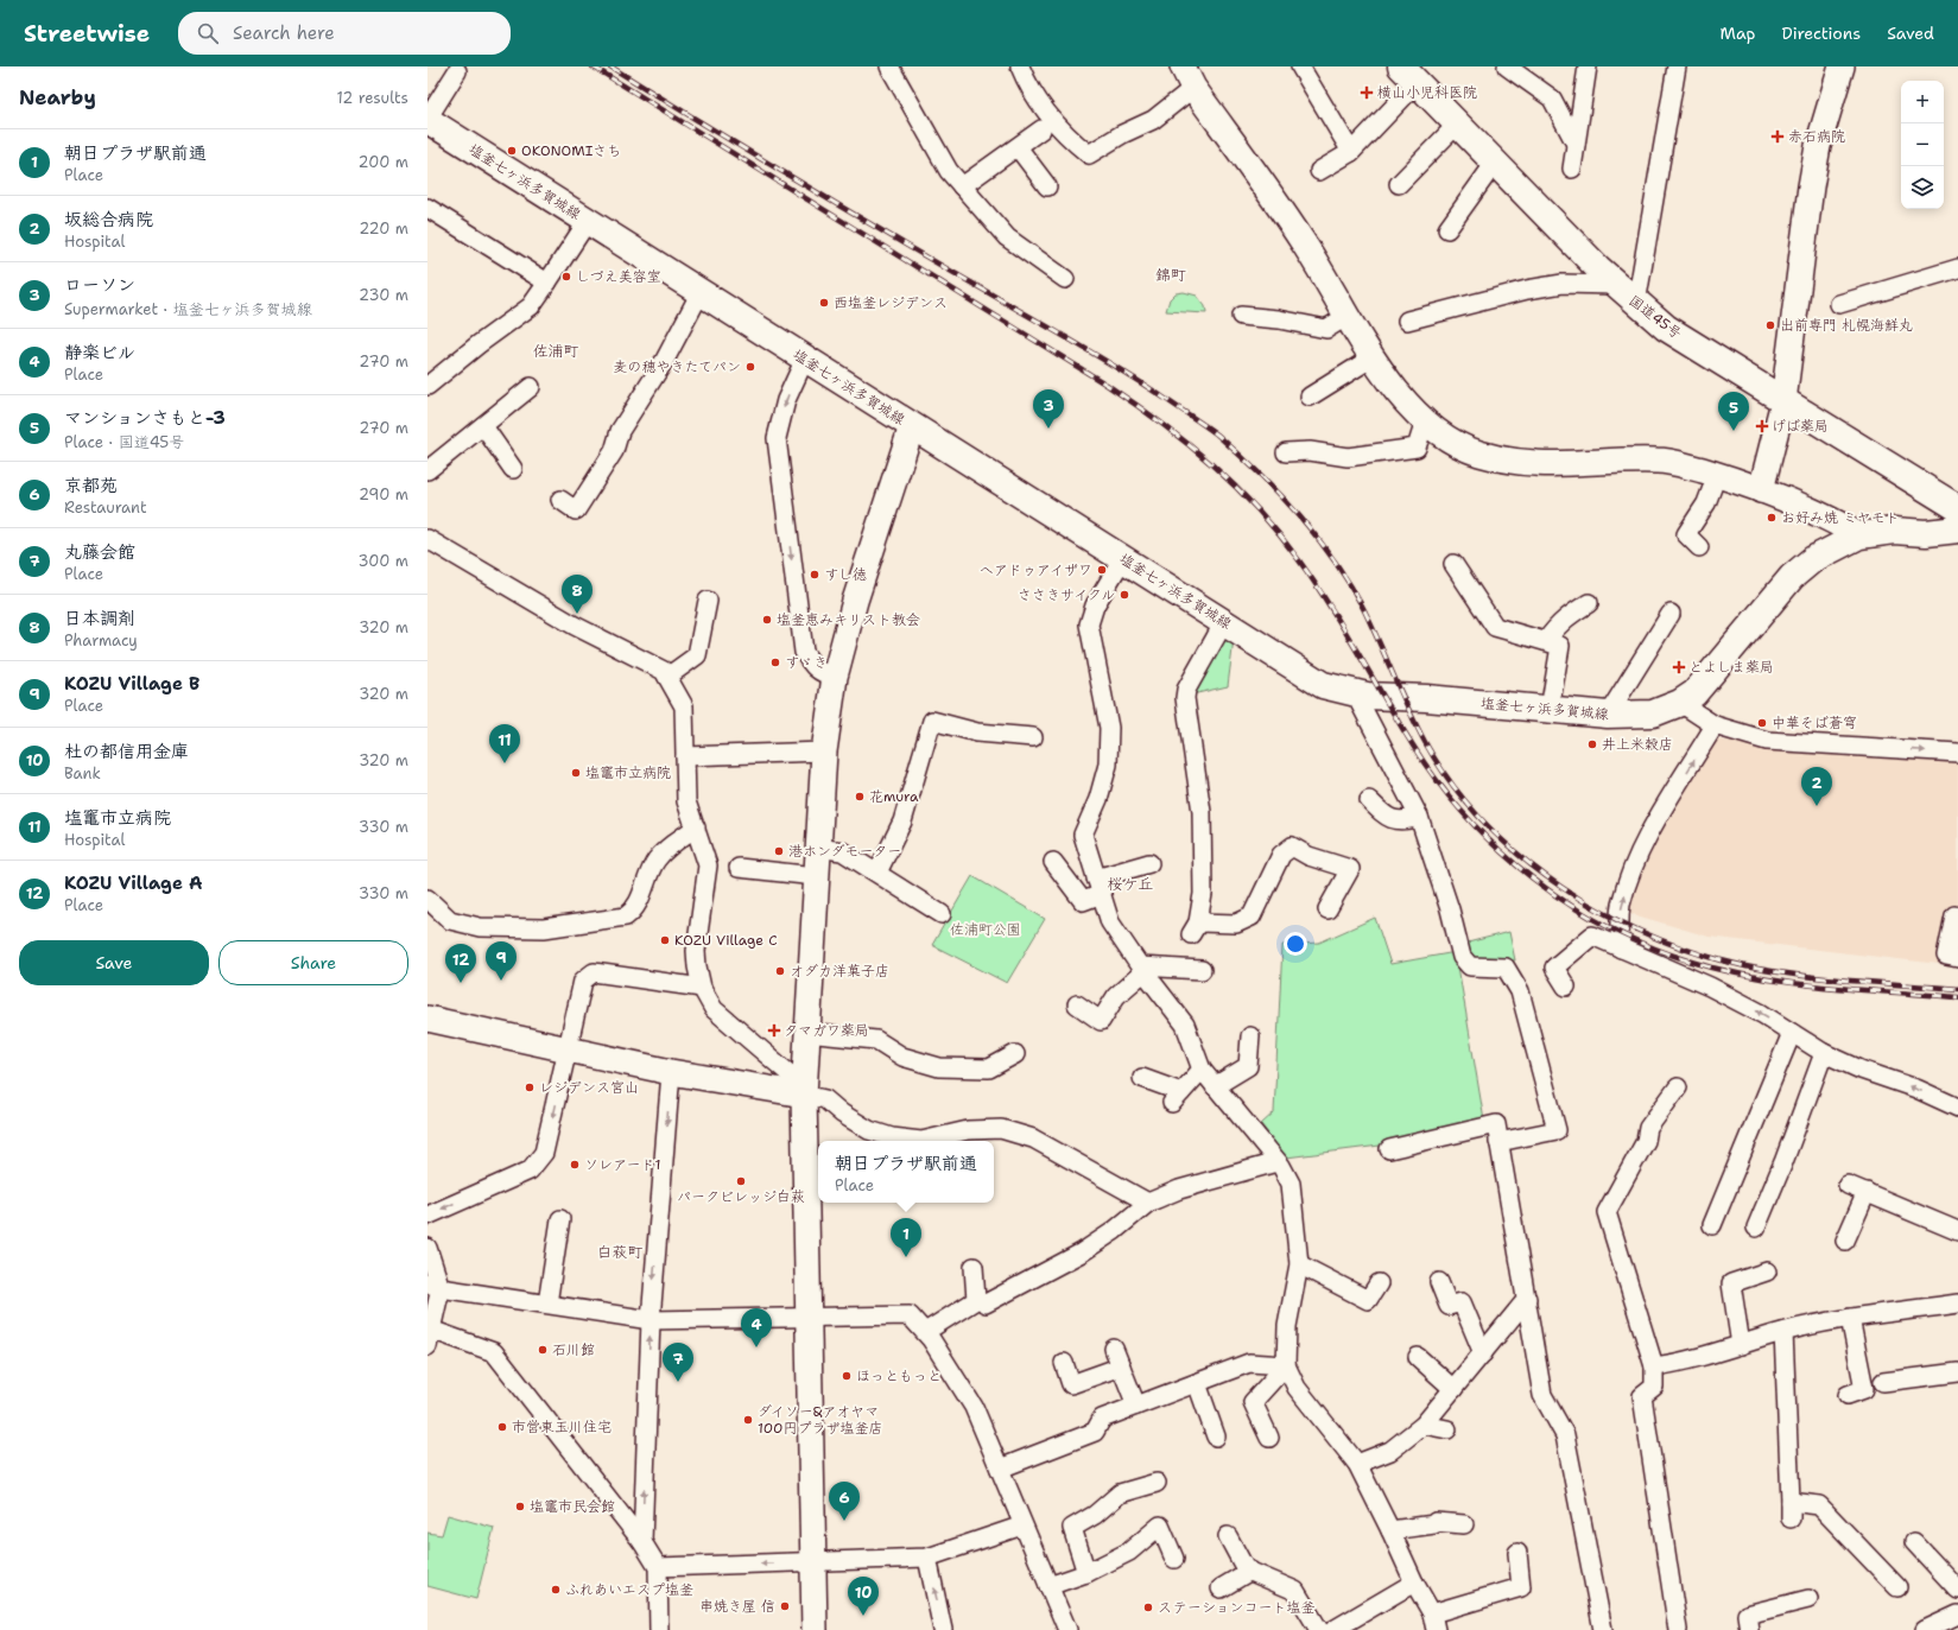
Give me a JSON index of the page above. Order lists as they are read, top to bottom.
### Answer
{
  "streets": {
    "main road": ["塩釜七ヶ浜多賀城線", "国道45号"]
  },
  "districts": [
    "錦町",
    "佐浦町",
    "桜ケ丘",
    "白萩町"
  ],
  "parks": ["佐浦町公園"],
  "places": {
    "health": [
      "横山小児科医院",
      "赤石病院",
      "げば薬局",
      "とよしま薬局",
      "タマガワ薬局"
    ],
    "other": [
      "OKONOMIさち",
      "しづえ美容室",
      "西塩釜レジデンス",
      "出前専門 札幌海鮮丸",
      "麦の穂やきたてパン",
      "お好み焼 ミヤモト",
      "ヘアドゥアイザワ",
      "すし徳",
      "ささきサイクル",
      "塩釜恵みキリスト教会",
      "すゞき",
      "中華そば蒼穹",
      "井上米穀店",
      "塩竈市立病院",
      "花mura",
      "港ホンダモーター",
      "KOZU Village C",
      "オダカ洋菓子店",
      "レジデンス宮山",
      "ソレアード1",
      "パークビレッジ白萩",
      "石川館",
      "ほっともっと",
      "ダイソー&アオヤマ 100円プラザ塩釜店",
      "市営東玉川住宅",
      "塩竈市民会館",
      "ふれあいエスプ塩釜",
      "串焼き屋 信",
      "ステーションコート塩釜"
    ]
  },
  "page": {
    "header": "Streetwise",
    "search": "Search here",
    "nav": ["Map", "Directions", "Saved"],
    "heading": ["Nearby", "12 results"],
    "map_buttons": ["+", "−"],
    "list": [
      {
        "mark": "1",
        "name": "朝日プラザ駅前通",
        "note": "Place",
        "value": "200 m"
      },
      {
        "mark": "2",
        "name": "坂総合病院",
        "note": "Hospital",
        "value": "220 m"
      },
      {
        "mark": "3",
        "name": "ローソン",
        "note": "Supermarket · 塩釜七ヶ浜多賀城線",
        "value": "230 m"
      },
      {
        "mark": "4",
        "name": "静楽ビル",
        "note": "Place",
        "value": "270 m"
      },
      {
        "mark": "5",
        "name": "マンションさもと-3",
        "note": "Place · 国道45号",
        "value": "270 m"
      },
      {
        "mark": "6",
        "name": "京都苑",
        "note": "Restaurant",
        "value": "290 m"
      },
      {
        "mark": "7",
        "name": "丸藤会館",
        "note": "Place",
        "value": "300 m"
      },
      {
        "mark": "8",
        "name": "日本調剤",
        "note": "Pharmacy",
        "value": "320 m"
      },
      {
        "mark": "9",
        "name": "KOZU Village B",
        "note": "Place",
        "value": "320 m"
      },
      {
        "mark": "10",
        "name": "杜の都信用金庫",
        "note": "Bank",
        "value": "320 m"
      },
      {
        "mark": "11",
        "name": "塩竃市立病院",
        "note": "Hospital",
        "value": "330 m"
      },
      {
        "mark": "12",
        "name": "KOZU Village A",
        "note": "Place",
        "value": "330 m"
      }
    ],
    "pins": [
      "3",
      "5",
      "8",
      "11",
      "2",
      "9",
      "12",
      "1",
      "4",
      "7",
      "6",
      "10"
    ],
    "buttons": ["Save", "Share"],
    "popup": ["朝日プラザ駅前通", "Place"]
  }
}
